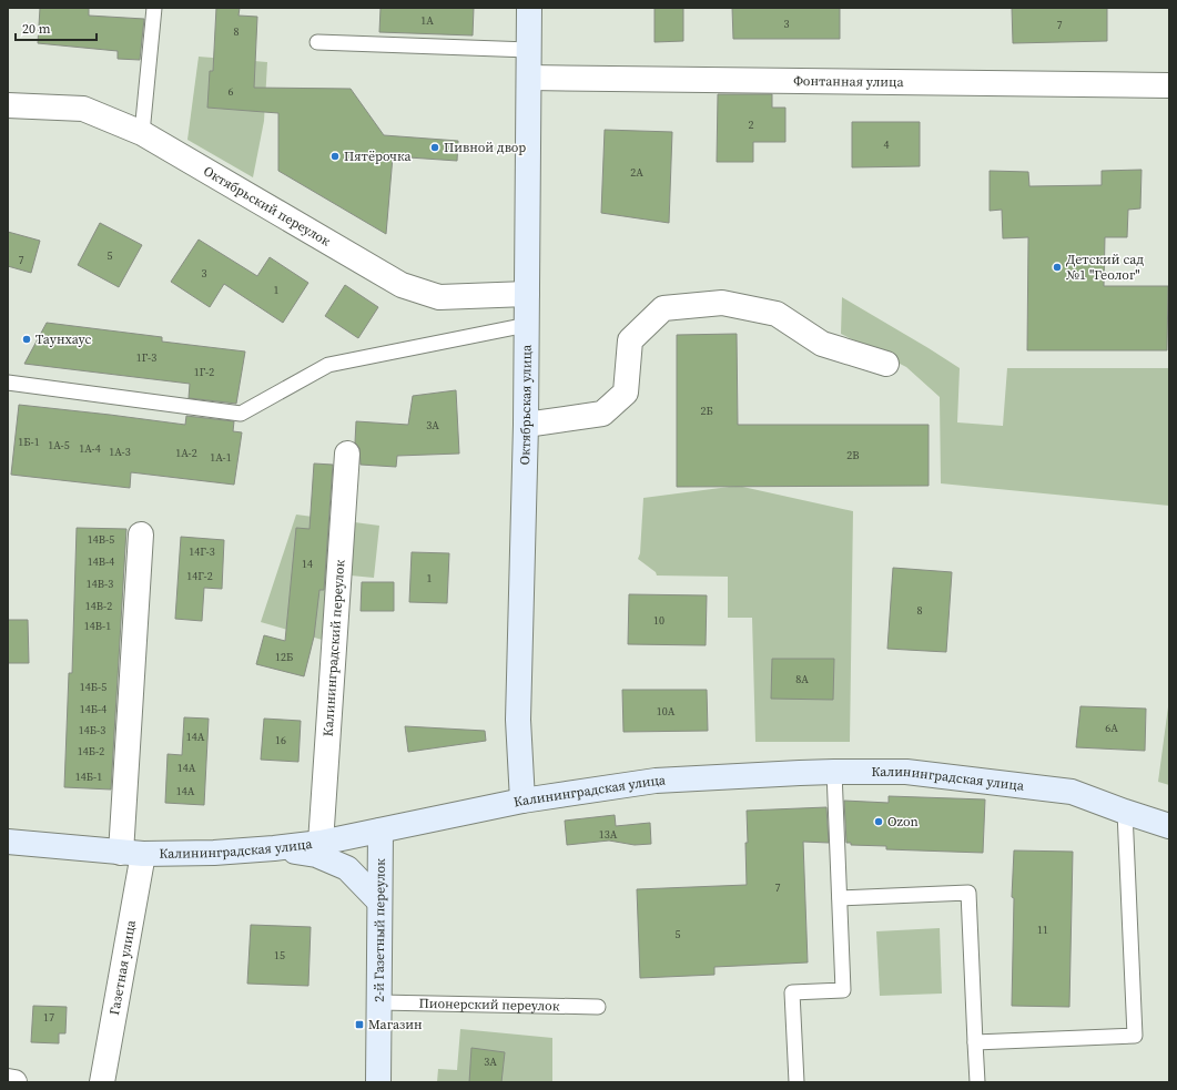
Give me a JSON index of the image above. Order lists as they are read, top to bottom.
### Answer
{
  "streets": {
    "street": [
      "Фонтанная улица",
      "Октябрьский переулок",
      "Октябрьская улица",
      "Калининградский переулок",
      "Калининградская улица",
      "2-й Газетный переулок",
      "Газетная улица"
    ],
    "lane": ["Пионерский переулок"]
  },
  "crossings": [
    ["Фонтанная улица", "Октябрьская улица"],
    ["Октябрьский переулок", "Октябрьская улица"],
    ["Октябрьская улица", "Калининградская улица"],
    ["Калининградский переулок", "Калининградская улица"],
    ["Калининградская улица", "2-й Газетный переулок"],
    ["Калининградская улица", "Газетная улица"],
    ["2-й Газетный переулок", "Пионерский переулок"]
  ],
  "places": {
    "other": [
      "Пивной двор",
      "Пятёрочка",
      "Детский сад №1 \"Геолог\"",
      "Таунхаус",
      "Ozon"
    ],
    "transit": ["Магазин"]
  },
  "house_numbers": [
    "1А",
    "3",
    "7",
    "8",
    "6",
    "2",
    "4",
    "2А",
    "5",
    "7",
    "3",
    "1",
    "1Г-3",
    "1Г-2",
    "2Б",
    "3А",
    "1Б-1",
    "1А-5",
    "1А-4",
    "1А-3",
    "1А-2",
    "2В",
    "1А-1",
    "14В-5",
    "14Г-3",
    "14В-4",
    "14",
    "14Г-2",
    "1",
    "14В-3",
    "14В-2",
    "8",
    "10",
    "14В-1",
    "12Б",
    "8А",
    "14Б-5",
    "14Б-4",
    "10А",
    "6А",
    "14Б-3",
    "14А",
    "16",
    "14Б-2",
    "14А",
    "14Б-1",
    "14А",
    "13А",
    "7",
    "11",
    "5",
    "15",
    "17",
    "3А"
  ],
  "scale_bar": "20 m"
}
